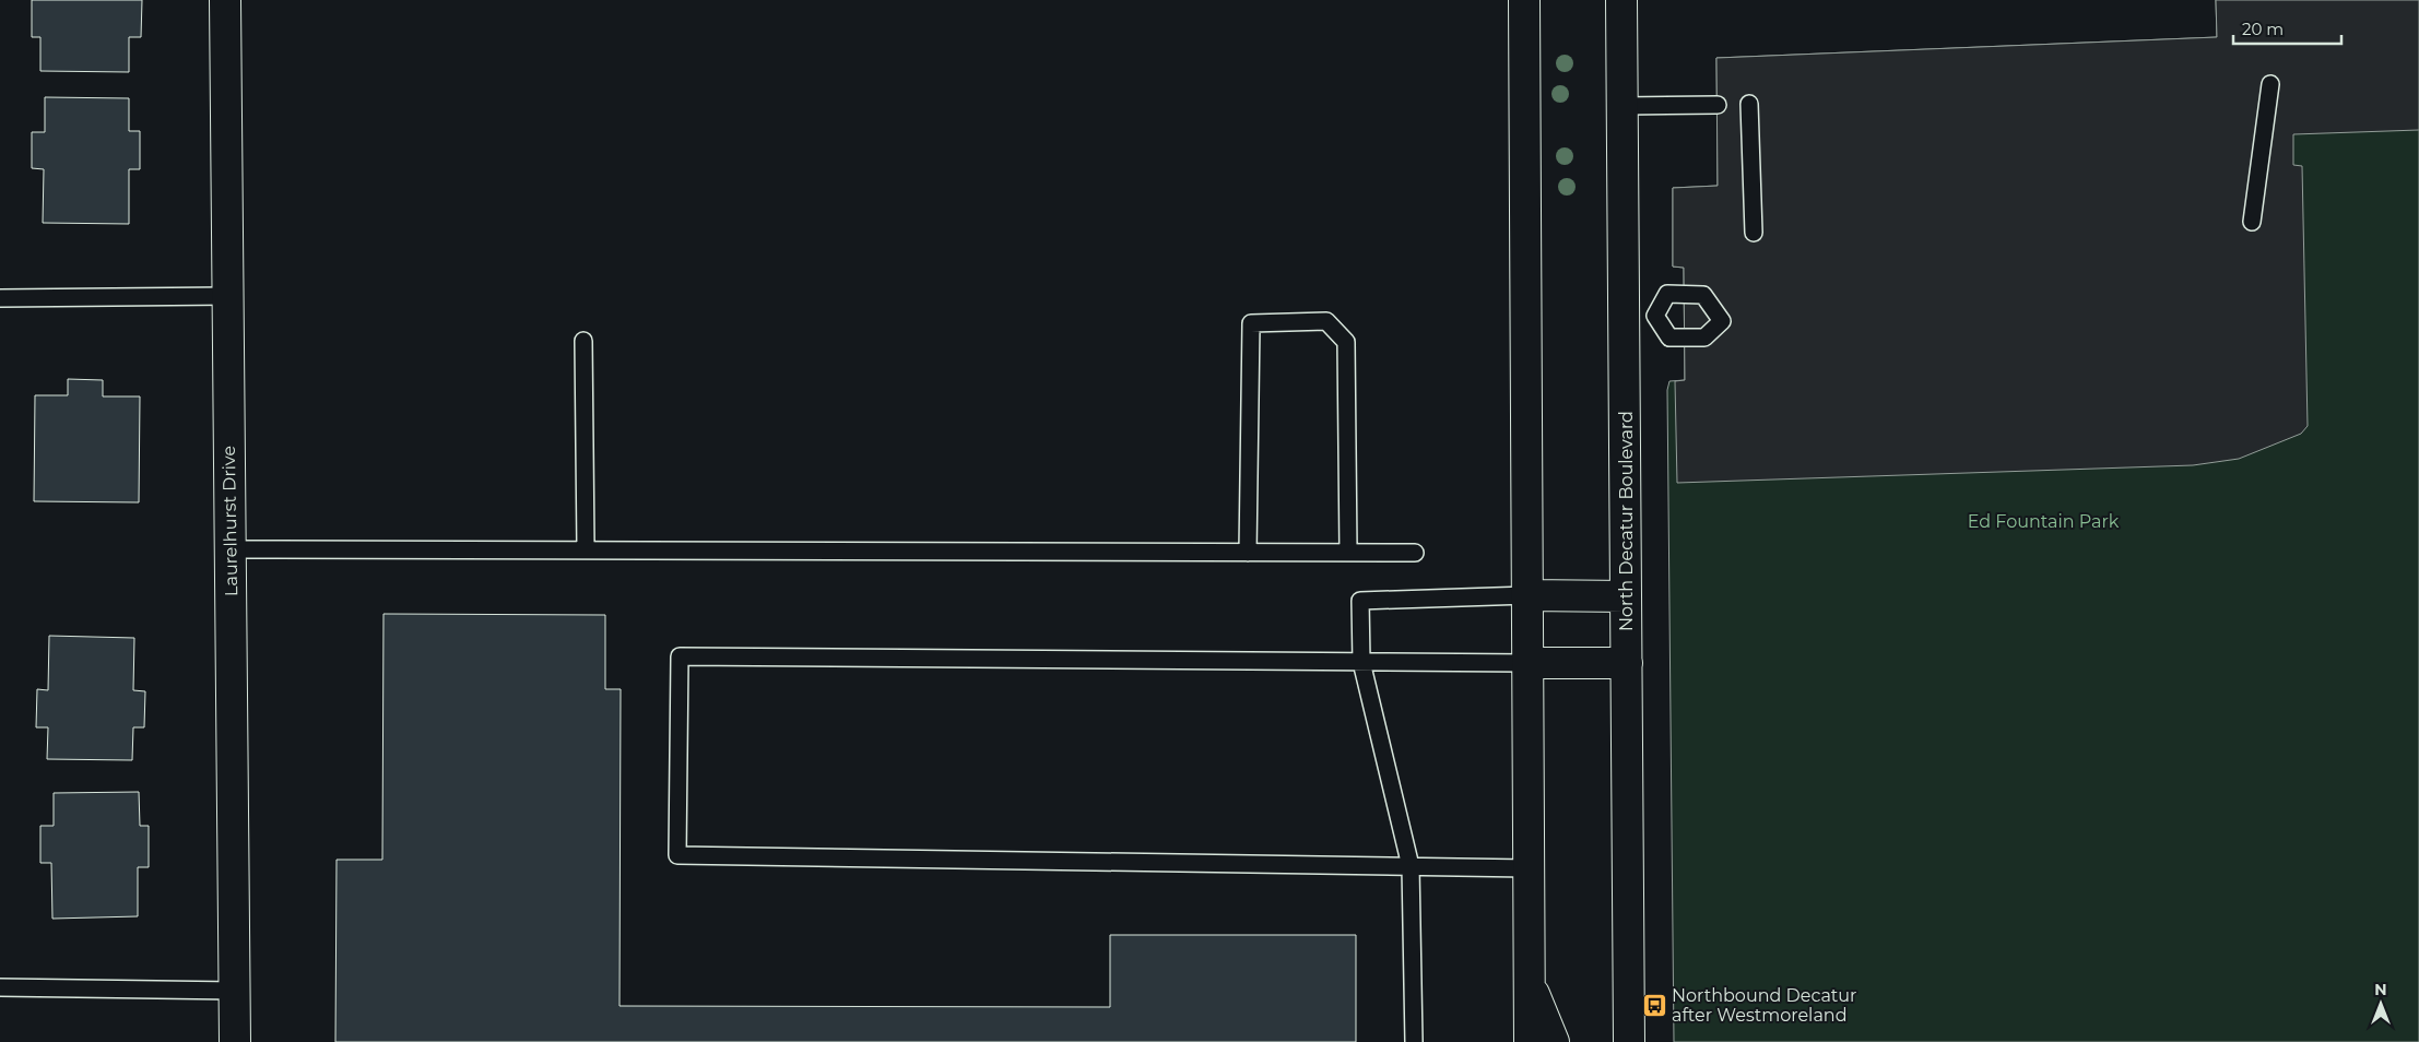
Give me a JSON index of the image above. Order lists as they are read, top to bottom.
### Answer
{
  "streets": {
    "main road": ["Laurelhurst Drive", "North Decatur Boulevard"]
  },
  "parks": ["Ed Fountain Park"],
  "places": {
    "bus stop": ["Northbound Decatur after Westmoreland"]
  },
  "scale_bar": "20 m",
  "north": "top"
}
